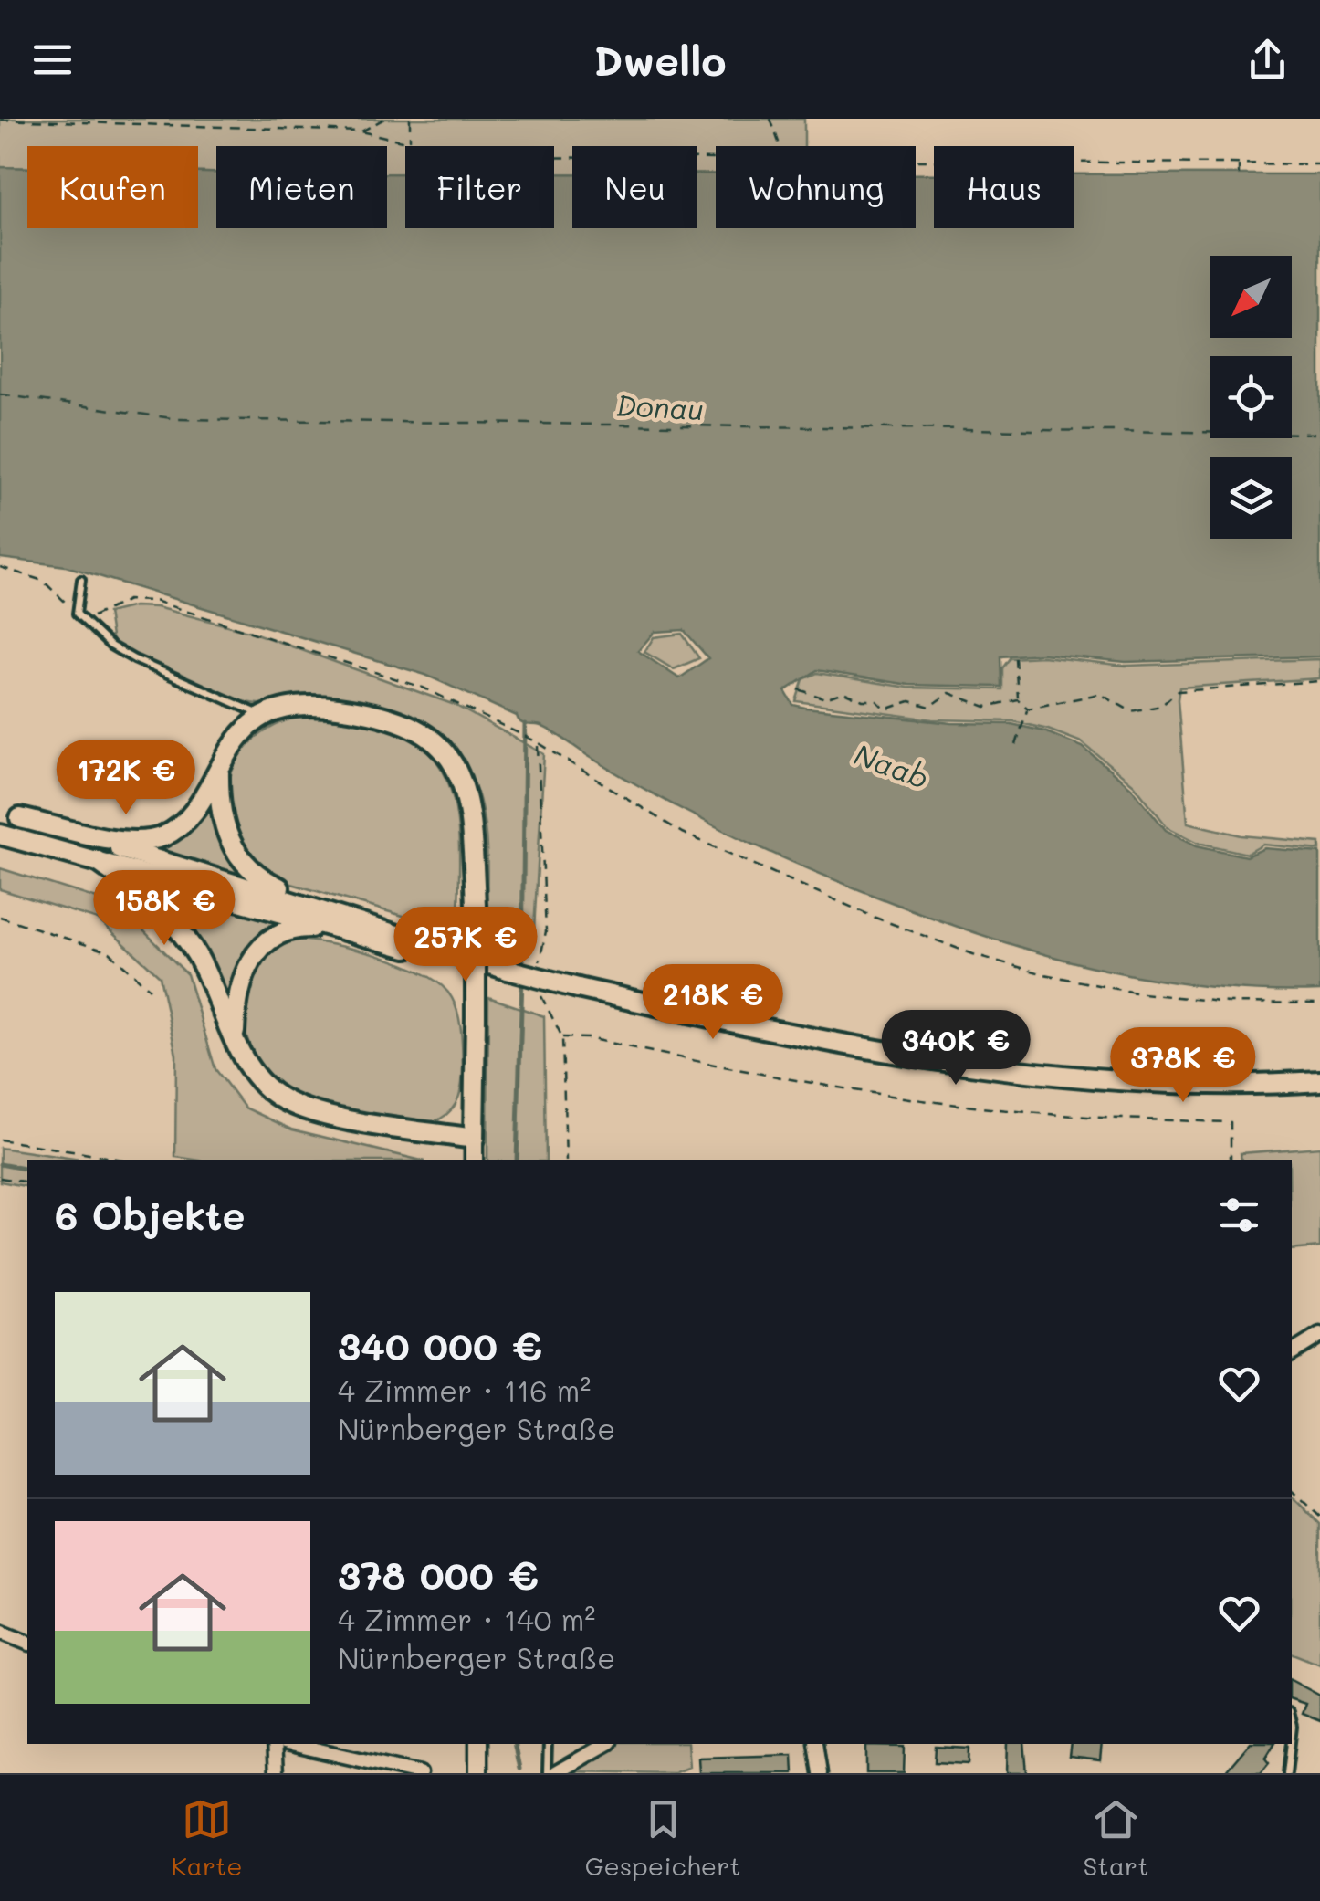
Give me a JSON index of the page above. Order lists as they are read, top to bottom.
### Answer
{
  "water": ["Donau", "Naab"],
  "north": "bottom left",
  "page": {
    "header": "Dwello",
    "chip": [
      "Kaufen",
      "Mieten",
      "Filter",
      "Neu",
      "Wohnung",
      "Haus"
    ],
    "price": [
      "172K €",
      "158K €",
      "257K €",
      "218K €",
      "340K €",
      "378K €"
    ],
    "heading": "6 Objekte",
    "list": [
      {
        "name": "340 000 €",
        "note": "4 Zimmer · 116 m² · Nürnberger Straße"
      },
      {
        "name": "378 000 €",
        "note": "4 Zimmer · 140 m² · Nürnberger Straße"
      }
    ],
    "tabs": ["Karte", "Gespeichert", "Start"]
  }
}
